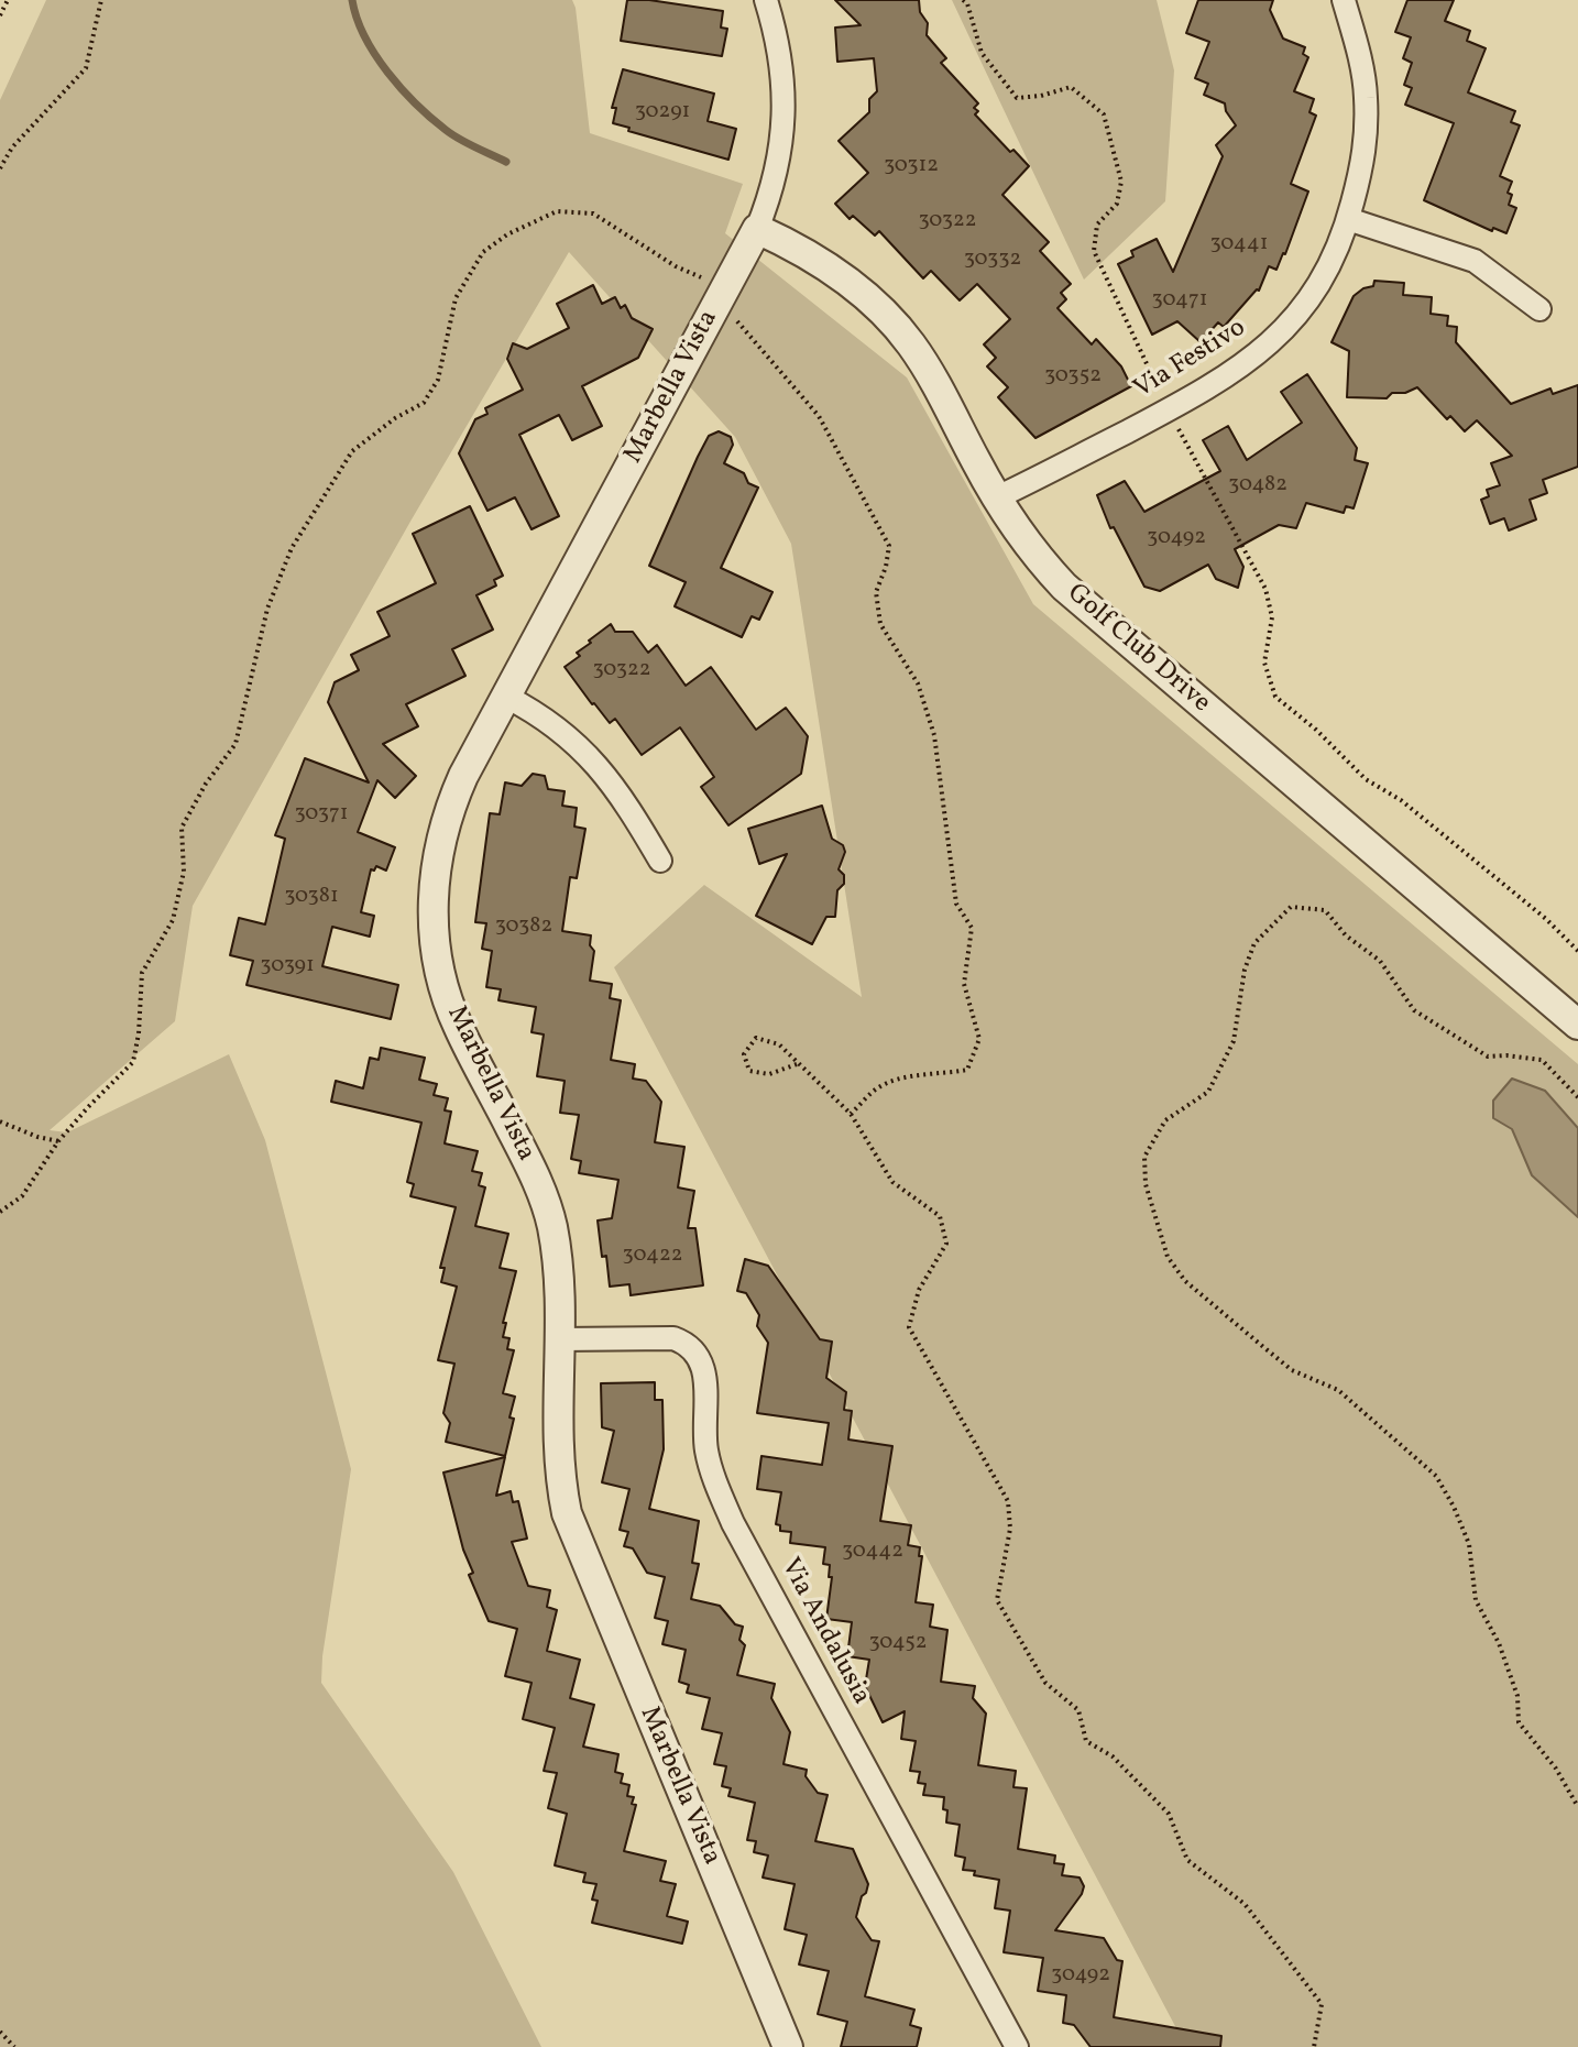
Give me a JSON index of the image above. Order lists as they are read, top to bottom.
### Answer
{
  "streets": {
    "street": [
      "Via Festivo",
      "Marbella Vista",
      "Golf Club Drive",
      "Via Andalusia"
    ]
  },
  "crossings": [
    ["Via Festivo", "Golf Club Drive"],
    ["Marbella Vista", "Golf Club Drive"],
    ["Marbella Vista", "Via Andalusia"]
  ],
  "house_numbers": [
    "30291",
    "30312",
    "30322",
    "30441",
    "30332",
    "30471",
    "30352",
    "30482",
    "30492",
    "30322",
    "30371",
    "30381",
    "30382",
    "30391",
    "30422",
    "30442",
    "30452",
    "30492"
  ]
}
